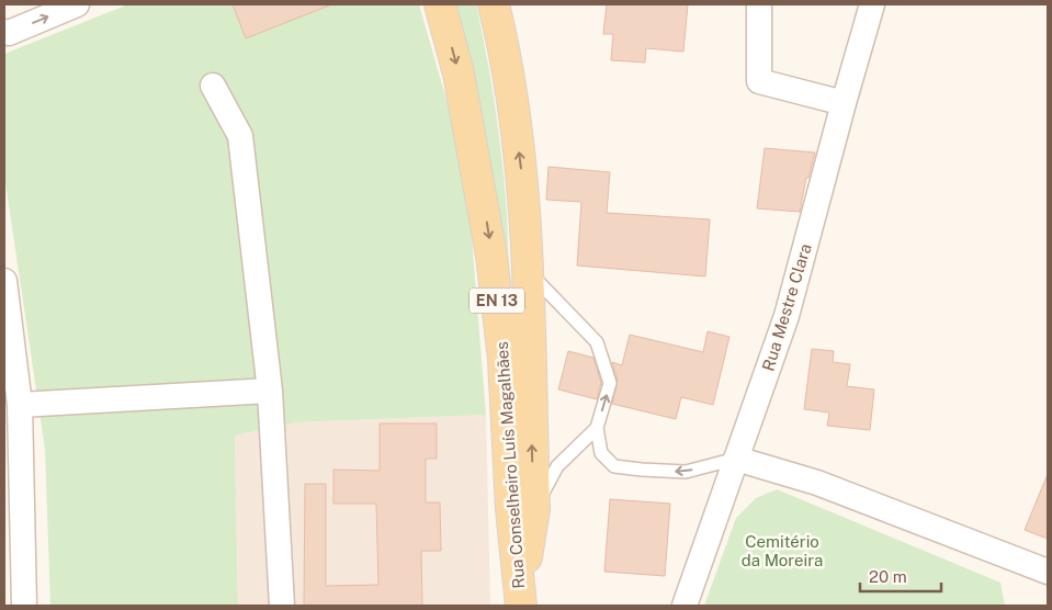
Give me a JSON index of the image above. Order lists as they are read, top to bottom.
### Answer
{
  "streets": {
    "main road": ["EN 13", "Rua Conselheiro Luís Magalhães"],
    "street": ["Rua Mestre Clara"]
  },
  "parks": ["Cemitério da Moreira"],
  "scale_bar": "20 m"
}
